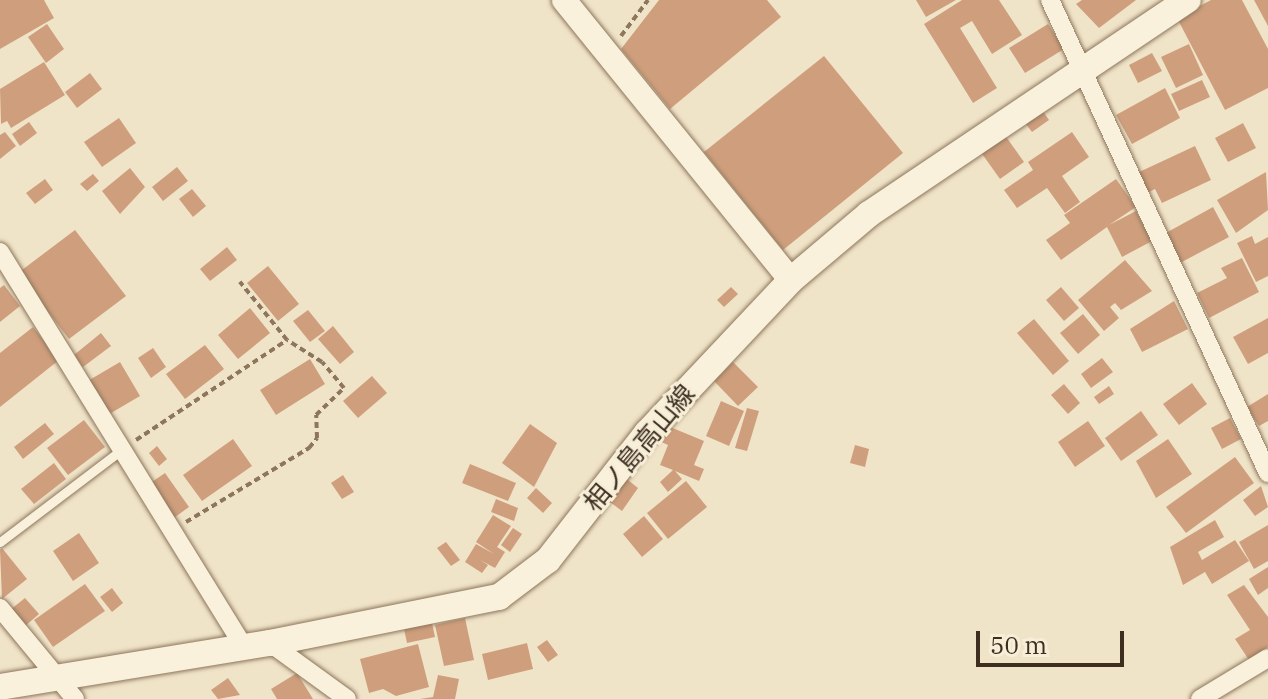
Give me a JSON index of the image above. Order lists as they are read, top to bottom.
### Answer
{
  "streets": {
    "main road": ["相ノ島高山線"]
  },
  "scale_bar": "50 m"
}
